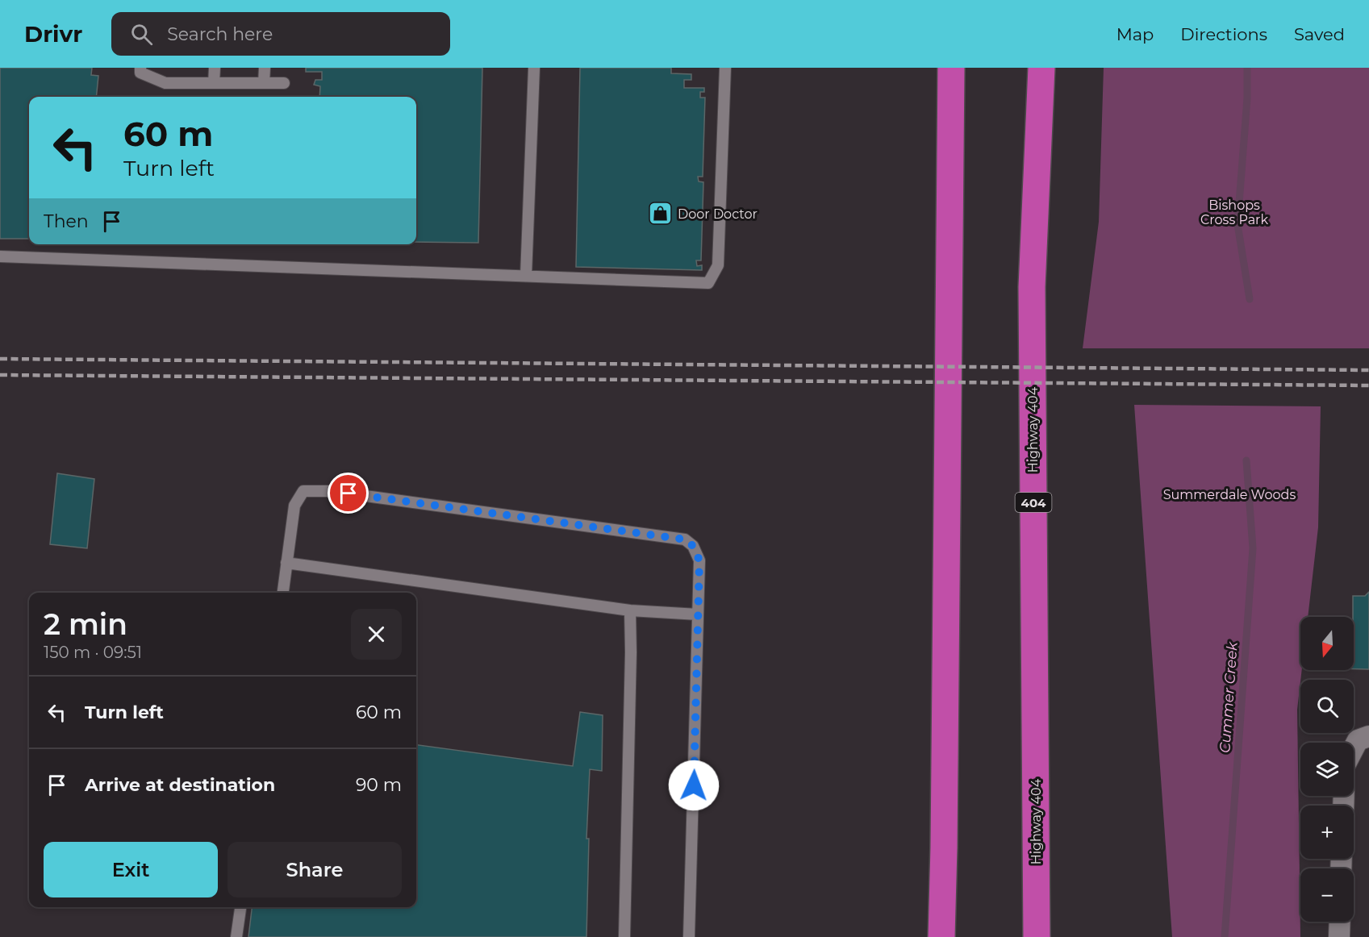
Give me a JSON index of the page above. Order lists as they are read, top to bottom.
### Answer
{
  "streets": {
    "highway": ["Highway 404", "404"]
  },
  "water": ["Cummer Creek"],
  "parks": ["Bishops Cross Park", "Summerdale Woods"],
  "places": {
    "shop": ["Door Doctor"]
  },
  "north": "bottom",
  "page": {
    "header": "Drivr",
    "search": "Search here",
    "nav": ["Map", "Directions", "Saved"],
    "turn": ["60 m", "Turn left"],
    "then": "Then",
    "heading": ["2 min", "150 m · 09:51"],
    "map_buttons": ["+", "−"],
    "list": [
      {
        "name": "Turn left",
        "value": "60 m"
      },
      {
        "name": "Arrive at destination",
        "value": "90 m"
      }
    ],
    "buttons": ["Exit", "Share"]
  }
}
